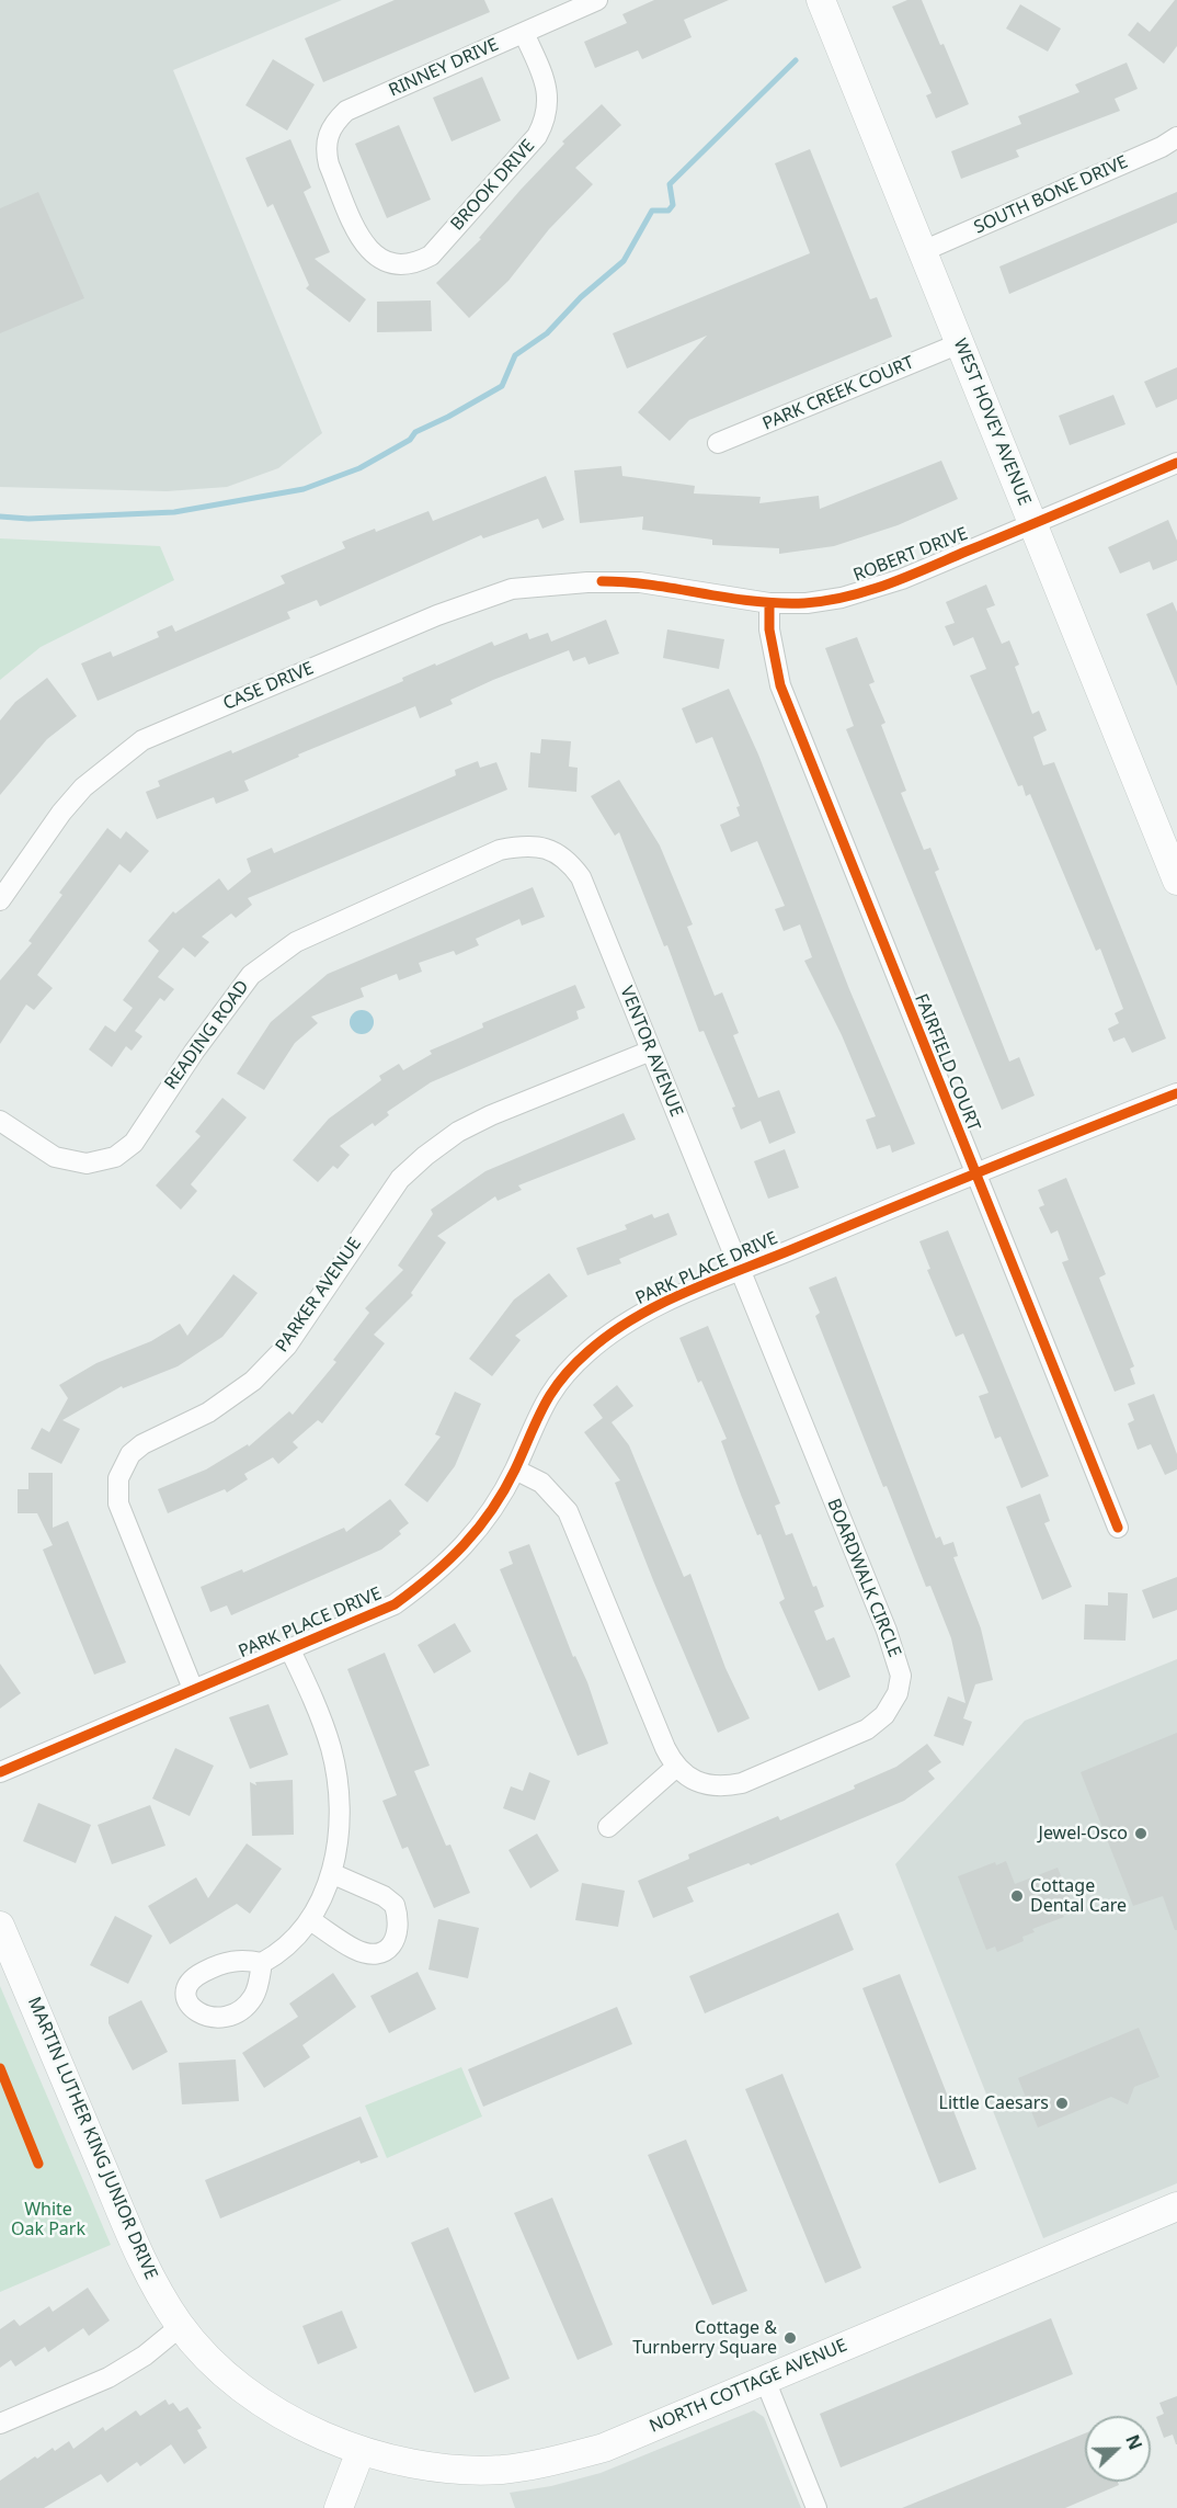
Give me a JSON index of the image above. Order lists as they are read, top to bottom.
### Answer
{
  "streets": {
    "main road": ["WEST HOVEY AVENUE", "MARTIN LUTHER KING JUNIOR DRIVE", "NORTH COTTAGE AVENUE"],
    "street": [
      "RINNEY DRIVE",
      "BROOK DRIVE",
      "SOUTH BONE DRIVE",
      "PARK CREEK COURT",
      "ROBERT DRIVE",
      "CASE DRIVE",
      "READING ROAD",
      "VENTOR AVENUE",
      "FAIRFIELD COURT",
      "PARK PLACE DRIVE",
      "PARKER AVENUE",
      "BOARDWALK CIRCLE"
    ]
  },
  "crossings": [
    ["RINNEY DRIVE", "BROOK DRIVE"],
    ["SOUTH BONE DRIVE", "WEST HOVEY AVENUE"],
    ["PARK CREEK COURT", "WEST HOVEY AVENUE"],
    ["WEST HOVEY AVENUE", "ROBERT DRIVE"],
    ["ROBERT DRIVE", "CASE DRIVE"],
    ["ROBERT DRIVE", "FAIRFIELD COURT"],
    ["READING ROAD", "VENTOR AVENUE"],
    ["VENTOR AVENUE", "PARK PLACE DRIVE"],
    ["VENTOR AVENUE", "PARKER AVENUE"],
    ["VENTOR AVENUE", "BOARDWALK CIRCLE"],
    ["FAIRFIELD COURT", "PARK PLACE DRIVE"],
    ["PARK PLACE DRIVE", "PARKER AVENUE"],
    ["PARK PLACE DRIVE", "BOARDWALK CIRCLE"],
    ["MARTIN LUTHER KING JUNIOR DRIVE", "NORTH COTTAGE AVENUE"]
  ],
  "parks": ["White Oak Park"],
  "places": [
    "Jewel-Osco",
    "Cottage Dental Care",
    "Little Caesars",
    "Cottage & Turnberry Square"
  ],
  "north": "right"
}
